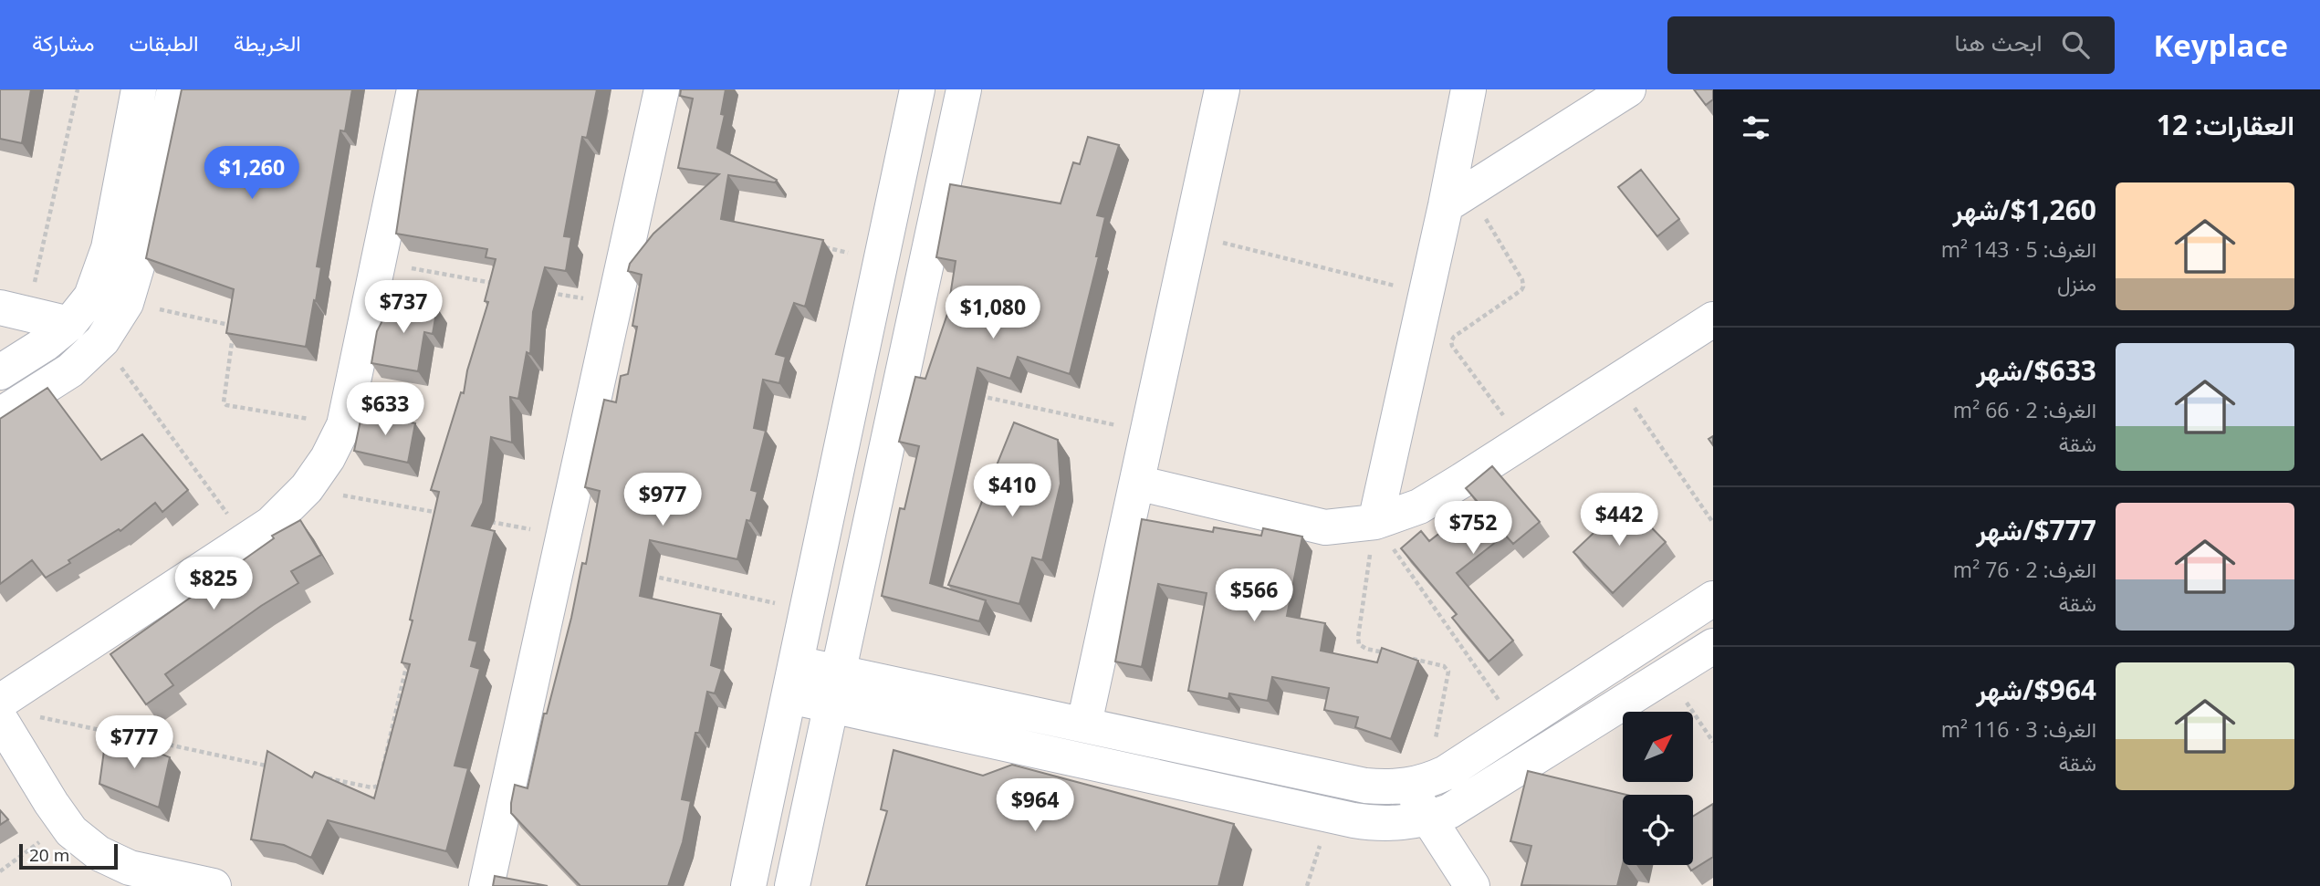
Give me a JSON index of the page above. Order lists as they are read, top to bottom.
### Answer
{
  "scale_bar": "20 m",
  "north": "top right",
  "page": {
    "header": "Keyplace",
    "search": "ابحث هنا",
    "nav": ["الخريطة", "الطبقات", "مشاركة"],
    "heading": "العقارات: 12",
    "price": [
      "$1,260",
      "$737",
      "$1,080",
      "$633",
      "$410",
      "$977",
      "$442",
      "$752",
      "$825",
      "$566",
      "$777",
      "$964"
    ],
    "list": [
      {
        "name": "$1,260/شهر",
        "note": "الغرف: 5 · 143 m² · منزل"
      },
      {
        "name": "$633/شهر",
        "note": "الغرف: 2 · 66 m² · شقة"
      },
      {
        "name": "$777/شهر",
        "note": "الغرف: 2 · 76 m² · شقة"
      },
      {
        "name": "$964/شهر",
        "note": "الغرف: 3 · 116 m² · شقة"
      }
    ],
    "scale": "20 m"
  }
}
